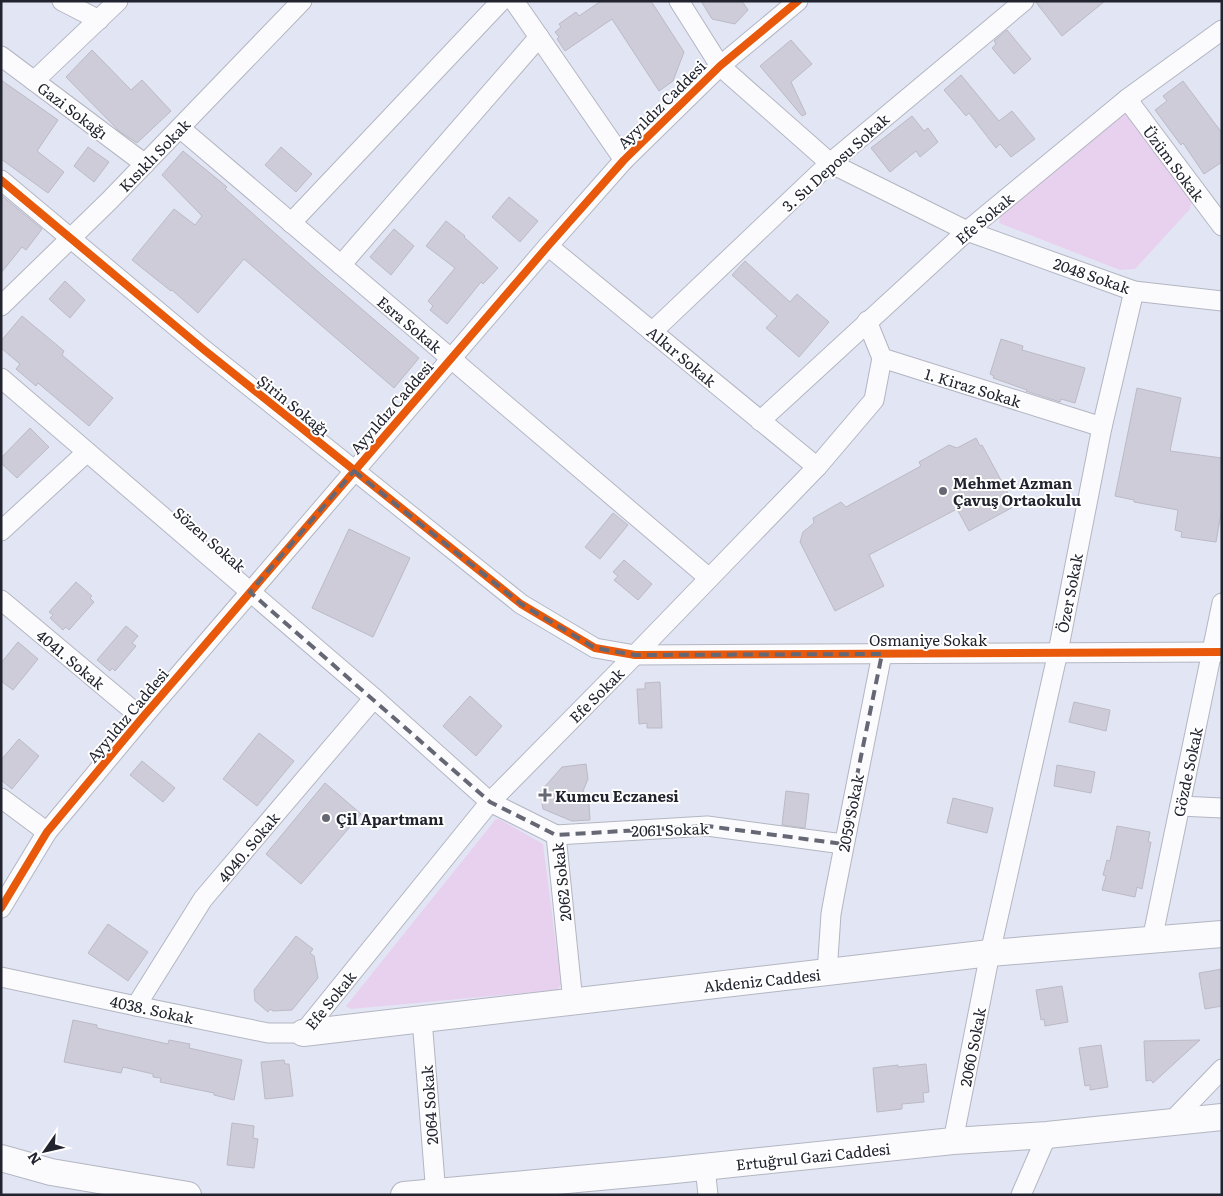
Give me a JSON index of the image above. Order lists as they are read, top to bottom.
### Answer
{
  "streets": {
    "main road": ["Akdeniz Caddesi", "Ertuğrul Gazi Caddesi"],
    "street": [
      "Ayyıldız Caddesi",
      "Gazi Sokağı",
      "Kısıklı Sokak",
      "3. Su Deposu Sokak",
      "Üzüm Sokak",
      "Efe Sokak",
      "2048 Sokak",
      "Esra Sokak",
      "Alkır Sokak",
      "1. Kiraz Sokak",
      "Şirin Sokağı",
      "Sözen Sokak",
      "Özer Sokak",
      "Osmaniye Sokak",
      "4041. Sokak",
      "Gözde Sokak",
      "2059 Sokak",
      "2061 Sokak",
      "4040. Sokak",
      "2062 Sokak",
      "4038. Sokak",
      "2060 Sokak",
      "2064 Sokak"
    ]
  },
  "crossings": [
    ["Ayyıldız Caddesi", "2048 Sokak"],
    ["Ayyıldız Caddesi", "Esra Sokak"],
    ["Ayyıldız Caddesi", "Alkır Sokak"],
    ["Ayyıldız Caddesi", "Şirin Sokağı"],
    ["Ayyıldız Caddesi", "Sözen Sokak"],
    ["Ayyıldız Caddesi", "4041. Sokak"],
    ["Gazi Sokağı", "Kısıklı Sokak"],
    ["Kısıklı Sokak", "Esra Sokak"],
    ["Kısıklı Sokak", "Şirin Sokağı"],
    ["3. Su Deposu Sokak", "2048 Sokak"],
    ["3. Su Deposu Sokak", "Alkır Sokak"],
    ["Üzüm Sokak", "Efe Sokak"],
    ["Efe Sokak", "2048 Sokak"],
    ["Efe Sokak", "Esra Sokak"],
    ["Efe Sokak", "Alkır Sokak"],
    ["Efe Sokak", "1. Kiraz Sokak"],
    ["Efe Sokak", "Şirin Sokağı"],
    ["Efe Sokak", "Sözen Sokak"],
    ["Efe Sokak", "Osmaniye Sokak"],
    ["Efe Sokak", "2062 Sokak"],
    ["Efe Sokak", "Akdeniz Caddesi"],
    ["Efe Sokak", "4038. Sokak"],
    ["2048 Sokak", "Özer Sokak"],
    ["1. Kiraz Sokak", "Özer Sokak"],
    ["Şirin Sokağı", "Osmaniye Sokak"],
    ["Sözen Sokak", "4040. Sokak"],
    ["Sözen Sokak", "2062 Sokak"],
    ["Özer Sokak", "Osmaniye Sokak"],
    ["Özer Sokak", "Akdeniz Caddesi"],
    ["Özer Sokak", "2060 Sokak"],
    ["Osmaniye Sokak", "Gözde Sokak"],
    ["Osmaniye Sokak", "2059 Sokak"],
    ["Gözde Sokak", "Akdeniz Caddesi"],
    ["2059 Sokak", "2061 Sokak"],
    ["2059 Sokak", "Akdeniz Caddesi"],
    ["2061 Sokak", "2062 Sokak"],
    ["4040. Sokak", "4038. Sokak"],
    ["2062 Sokak", "Akdeniz Caddesi"],
    ["Akdeniz Caddesi", "4038. Sokak"],
    ["Akdeniz Caddesi", "2060 Sokak"],
    ["Akdeniz Caddesi", "2064 Sokak"],
    ["2060 Sokak", "Ertuğrul Gazi Caddesi"],
    ["2064 Sokak", "Ertuğrul Gazi Caddesi"]
  ],
  "places": {
    "other": ["Mehmet Azman Çavuş Ortaokulu", "Çil Apartmanı"],
    "health": ["Kumcu Eczanesi"]
  },
  "north": "bottom left"
}
